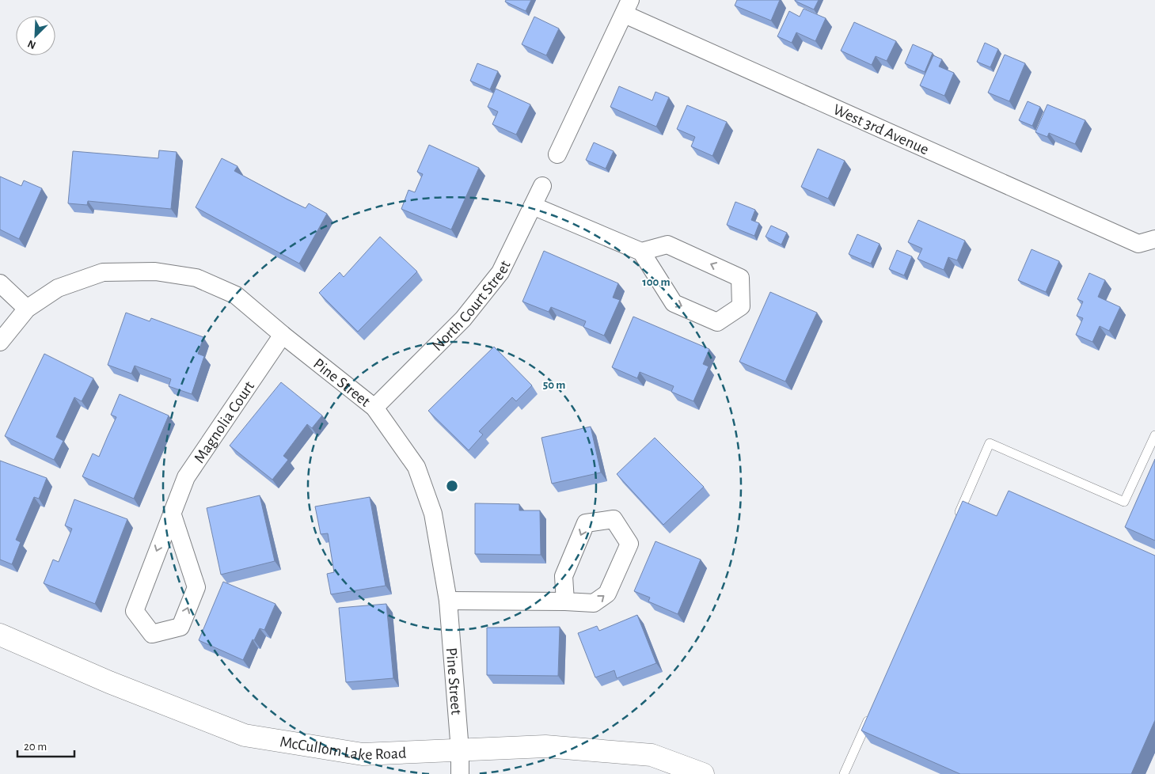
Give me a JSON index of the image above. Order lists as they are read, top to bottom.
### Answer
{
  "streets": {
    "street": [
      "West 3rd Avenue",
      "North Court Street",
      "Pine Street",
      "Magnolia Court",
      "McCullom Lake Road"
    ]
  },
  "crossings": [
    ["North Court Street", "Pine Street"],
    ["Pine Street", "Magnolia Court"],
    ["Pine Street", "McCullom Lake Road"]
  ],
  "scale_bar": "20 m",
  "north": "bottom left",
  "rings": ["100 m", "50 m"]
}
